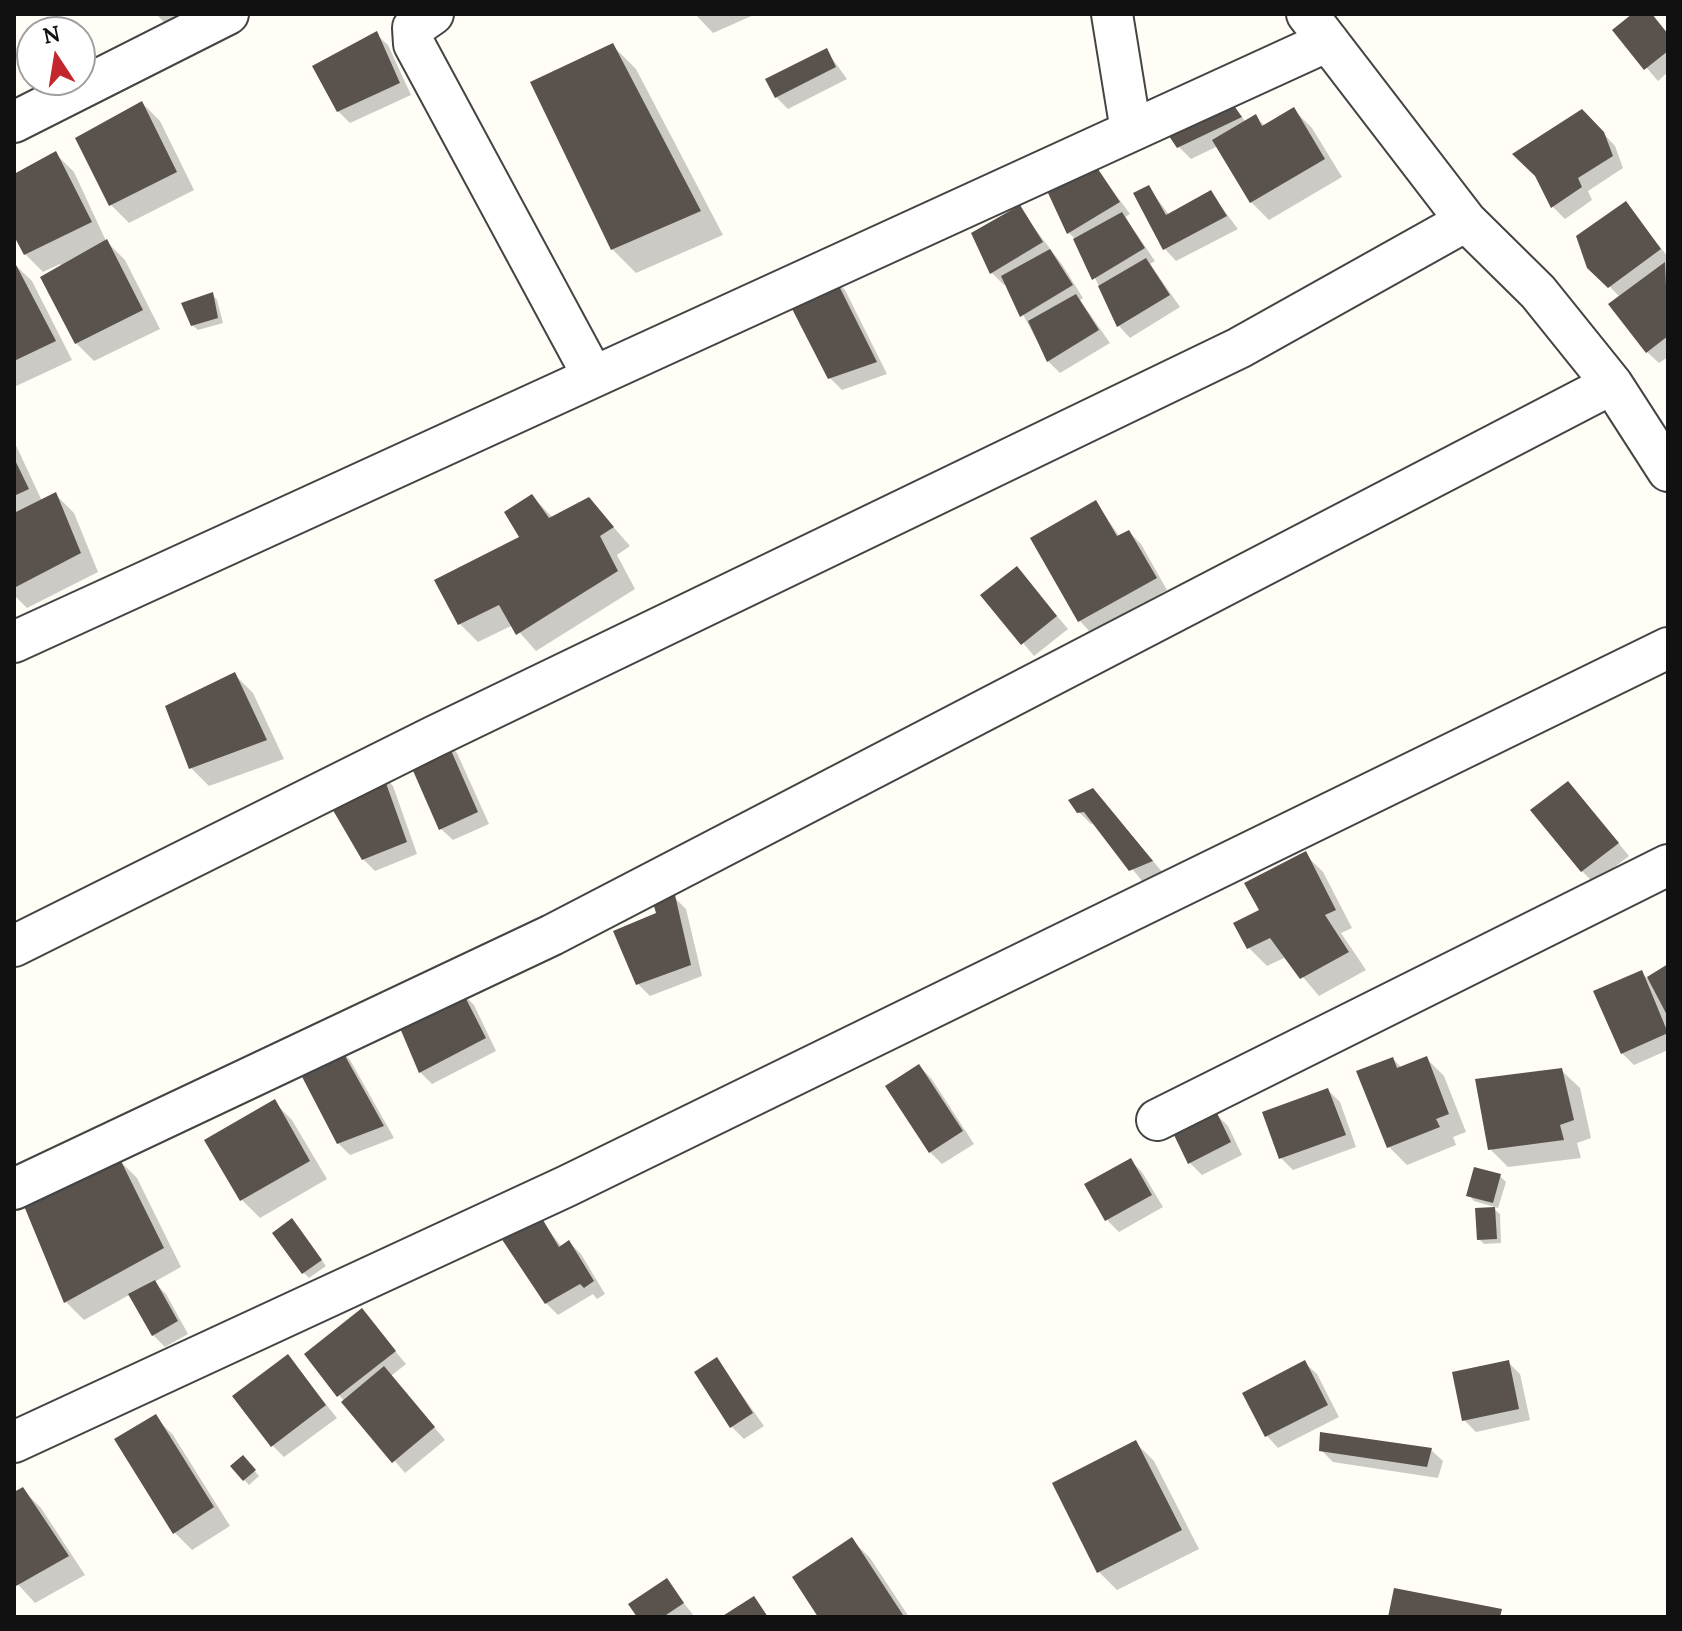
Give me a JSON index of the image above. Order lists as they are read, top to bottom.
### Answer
{
  "north": "top"
}
